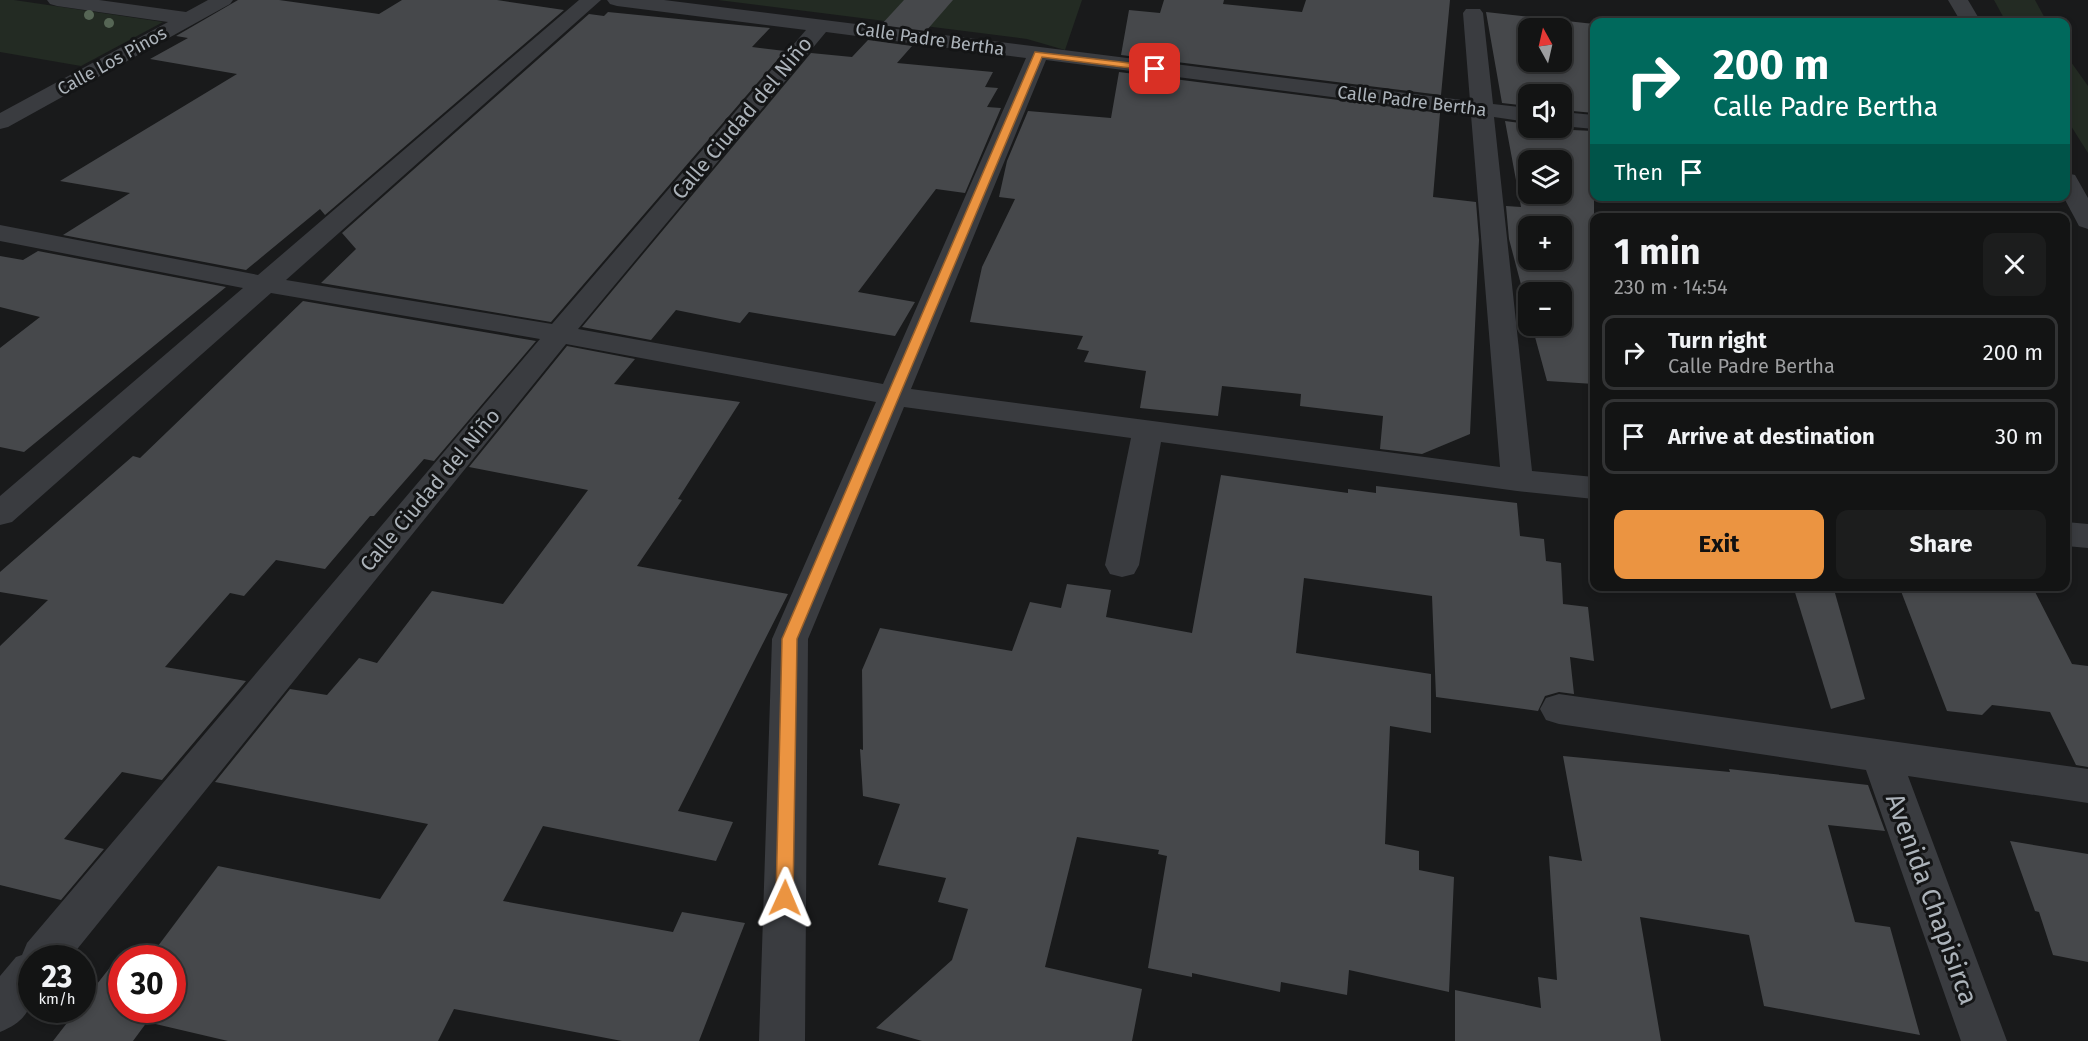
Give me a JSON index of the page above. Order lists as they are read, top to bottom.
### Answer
{
  "streets": {
    "street": [
      "Calle Padre Bertha",
      "Calle Los Pinos",
      "Calle Ciudad del Niño",
      "Avenida Chapisirca"
    ]
  },
  "crossings": [
    ["Calle Padre Bertha", "Calle Ciudad del Niño"]
  ],
  "north": "top",
  "page": {
    "map_buttons": ["+", "−"],
    "turn": ["200 m", "Calle Padre Bertha"],
    "then": "Then",
    "heading": ["1 min", "230 m · 14:54"],
    "list": [
      {
        "name": "Turn right",
        "note": "Calle Padre Bertha",
        "value": "200 m"
      },
      {
        "name": "Arrive at destination",
        "value": "30 m"
      }
    ],
    "buttons": ["Exit", "Share"],
    "speed": "23 km/h",
    "limit": "30"
  }
}
